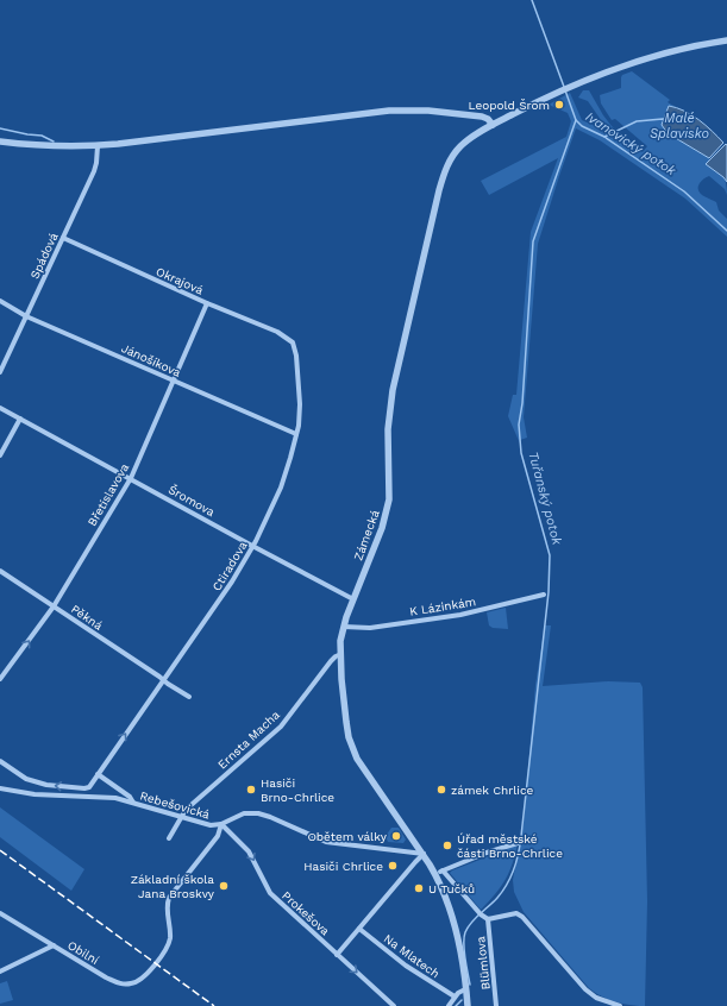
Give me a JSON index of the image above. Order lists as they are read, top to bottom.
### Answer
{
  "streets": {
    "street": [
      "Spádová",
      "Okrajová",
      "Jánošíkova",
      "Břetislavova",
      "Šromova",
      "Zámecká",
      "Ctiradova",
      "K Lázinkám",
      "Pěkná",
      "Ernsta Macha",
      "Rebešovická",
      "Prokešova",
      "Obilní",
      "Na Mlatech",
      "Blümlova"
    ]
  },
  "crossings": [
    ["Spádová", "Okrajová"],
    ["Spádová", "Jánošíkova"],
    ["Okrajová", "Břetislavova"],
    ["Okrajová", "Ctiradova"],
    ["Jánošíkova", "Břetislavova"],
    ["Jánošíkova", "Ctiradova"],
    ["Břetislavova", "Šromova"],
    ["Břetislavova", "Pěkná"],
    ["Šromova", "Zámecká"],
    ["Šromova", "Ctiradova"],
    ["Zámecká", "K Lázinkám"],
    ["Zámecká", "Ernsta Macha"],
    ["Zámecká", "Rebešovická"],
    ["Ctiradova", "Pěkná"],
    ["Ernsta Macha", "Rebešovická"],
    ["Rebešovická", "Prokešova"],
    ["Rebešovická", "Obilní"],
    ["Prokešova", "Obilní"]
  ],
  "one_way": ["Prokešova"],
  "water": ["Malé Splavisko", "Ivanovický potok", "Tuřanský potok"],
  "places": [
    "Leopold Šrom",
    "Hasiči Brno-Chrlice",
    "zámek Chrlice",
    "Obětem války",
    "Úřad městské části Brno-Chrlice",
    "Hasiči Chrlice",
    "Základní škola Jana Broskvy",
    "U Tučků"
  ]
}
